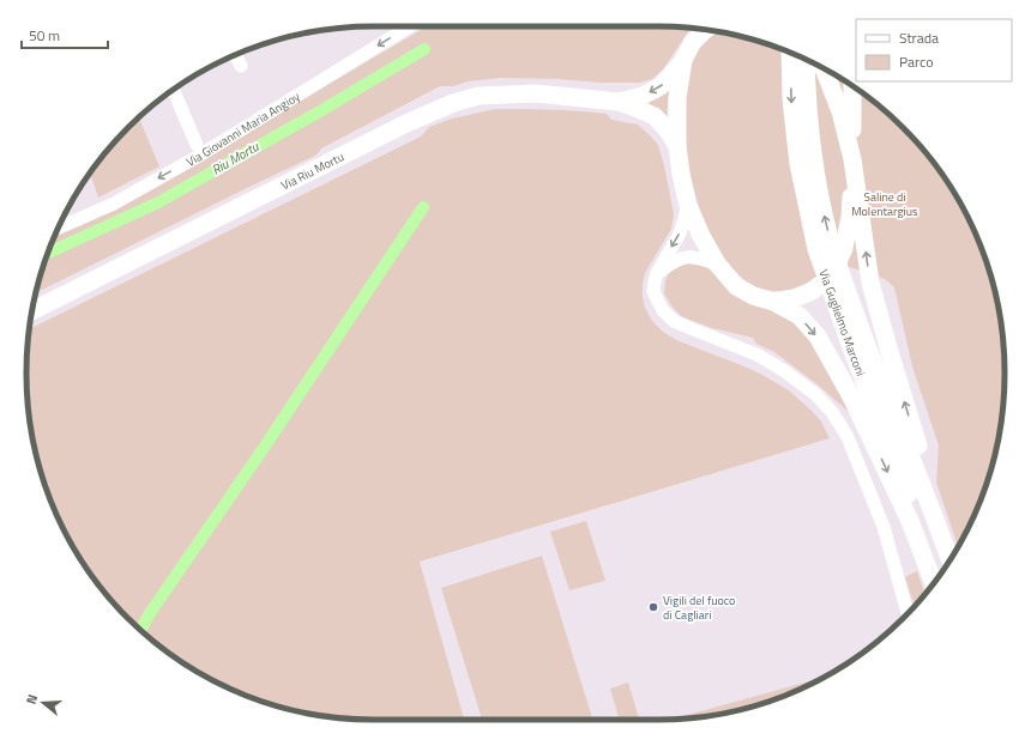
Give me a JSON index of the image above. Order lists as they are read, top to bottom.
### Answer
{
  "streets": {
    "main road": ["Via Riu Mortu", "Via Guglielmo Marconi"],
    "street": ["Via Giovanni Maria Angioy"]
  },
  "one_way": ["Via Giovanni Maria Angioy"],
  "water": ["Riu Mortu"],
  "parks": ["Saline di Molentargius"],
  "places": ["Vigili del fuoco di Cagliari"],
  "legend": ["Strada", "Parco"],
  "scale_bar": "50 m",
  "north": "left"
}
